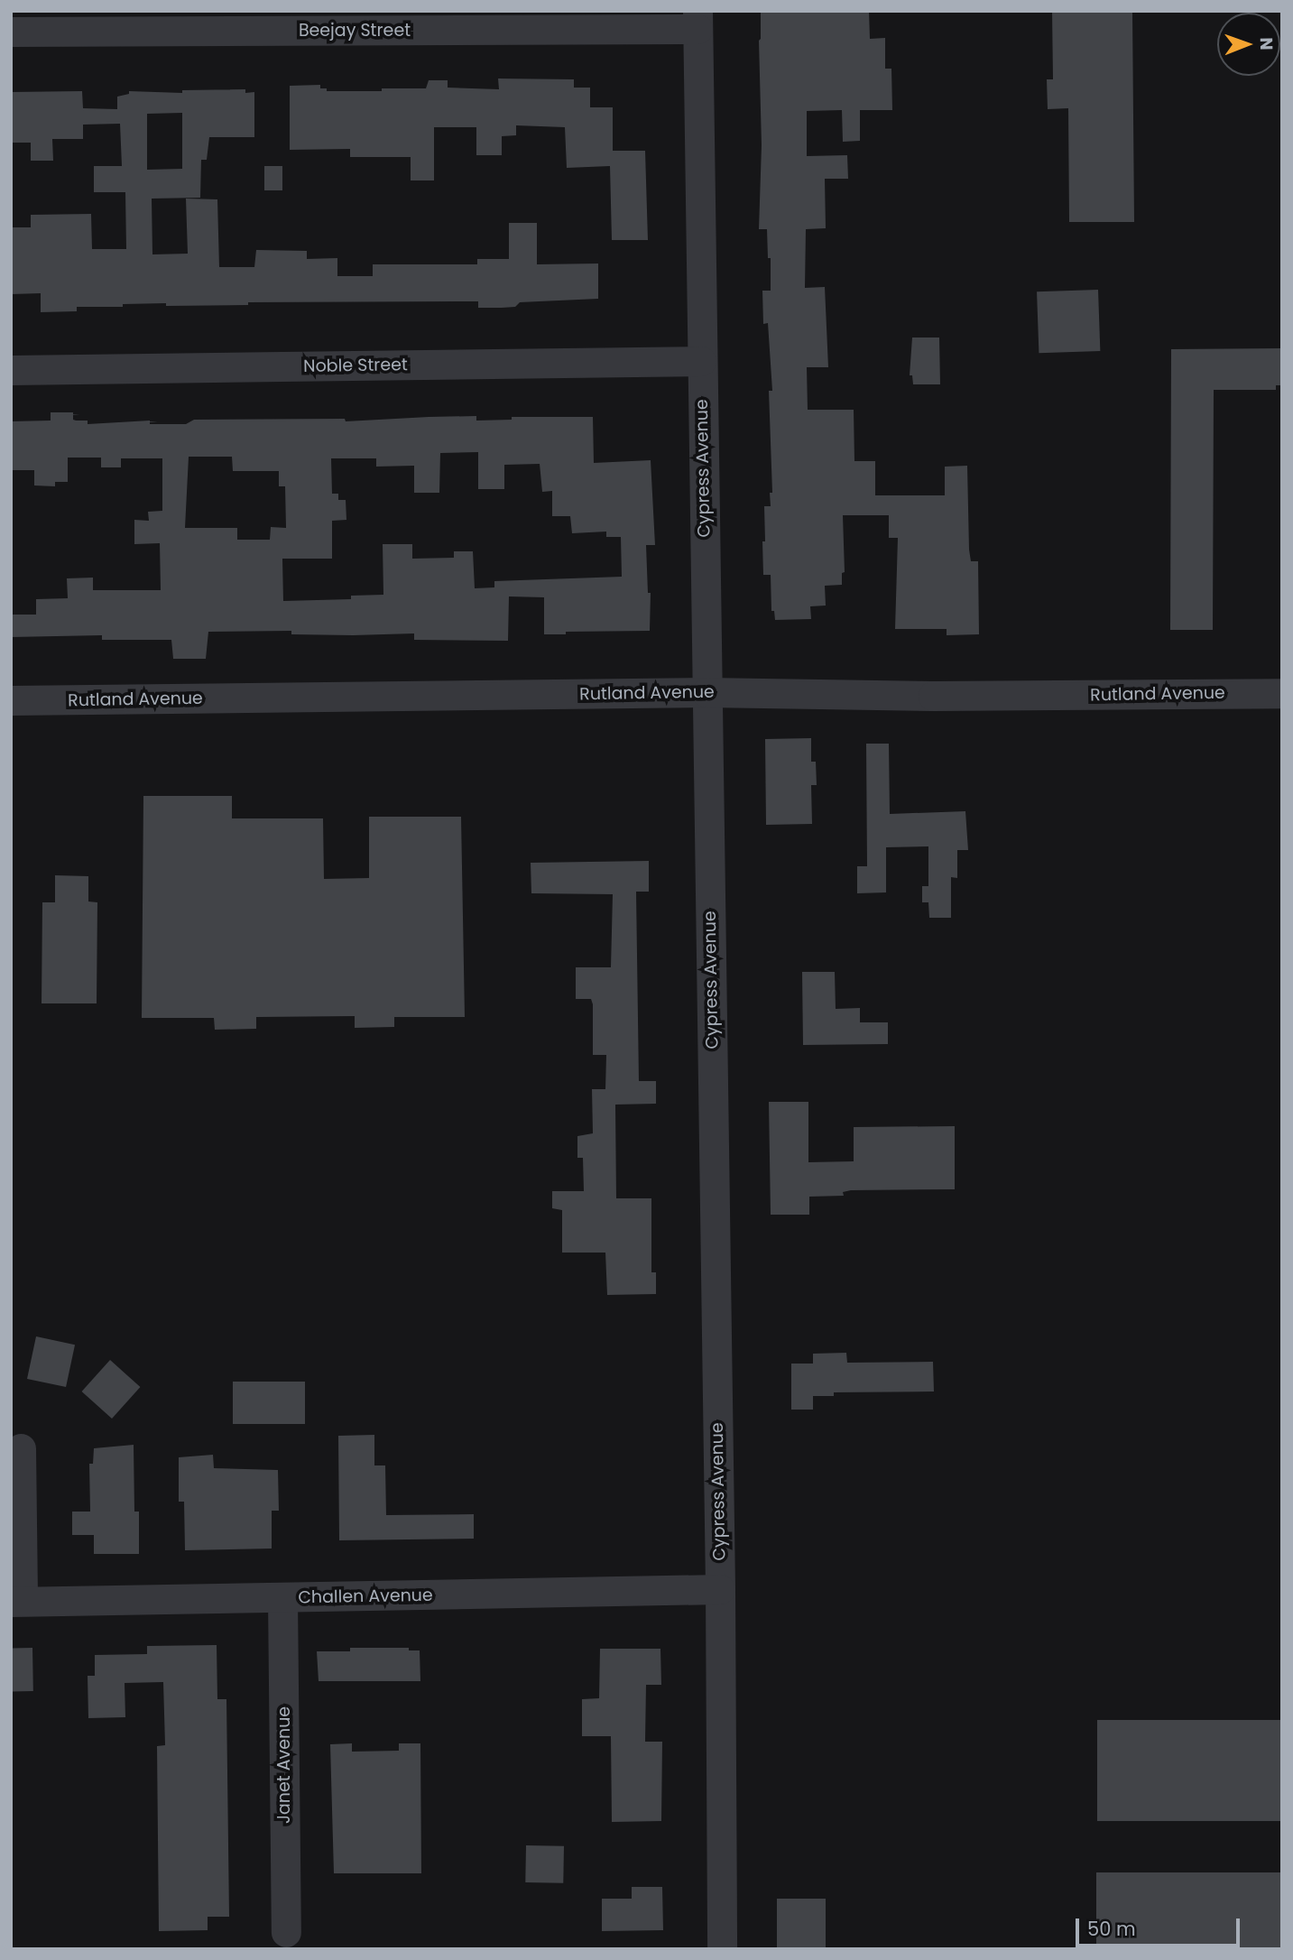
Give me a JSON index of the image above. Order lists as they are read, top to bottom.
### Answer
{
  "streets": {
    "street": [
      "Beejay Street",
      "Noble Street",
      "Cypress Avenue",
      "Rutland Avenue",
      "Challen Avenue",
      "Janet Avenue"
    ]
  },
  "crossings": [
    ["Beejay Street", "Cypress Avenue"],
    ["Noble Street", "Cypress Avenue"],
    ["Cypress Avenue", "Rutland Avenue"],
    ["Cypress Avenue", "Challen Avenue"],
    ["Challen Avenue", "Janet Avenue"]
  ],
  "scale_bar": "50 m",
  "north": "right"
}
